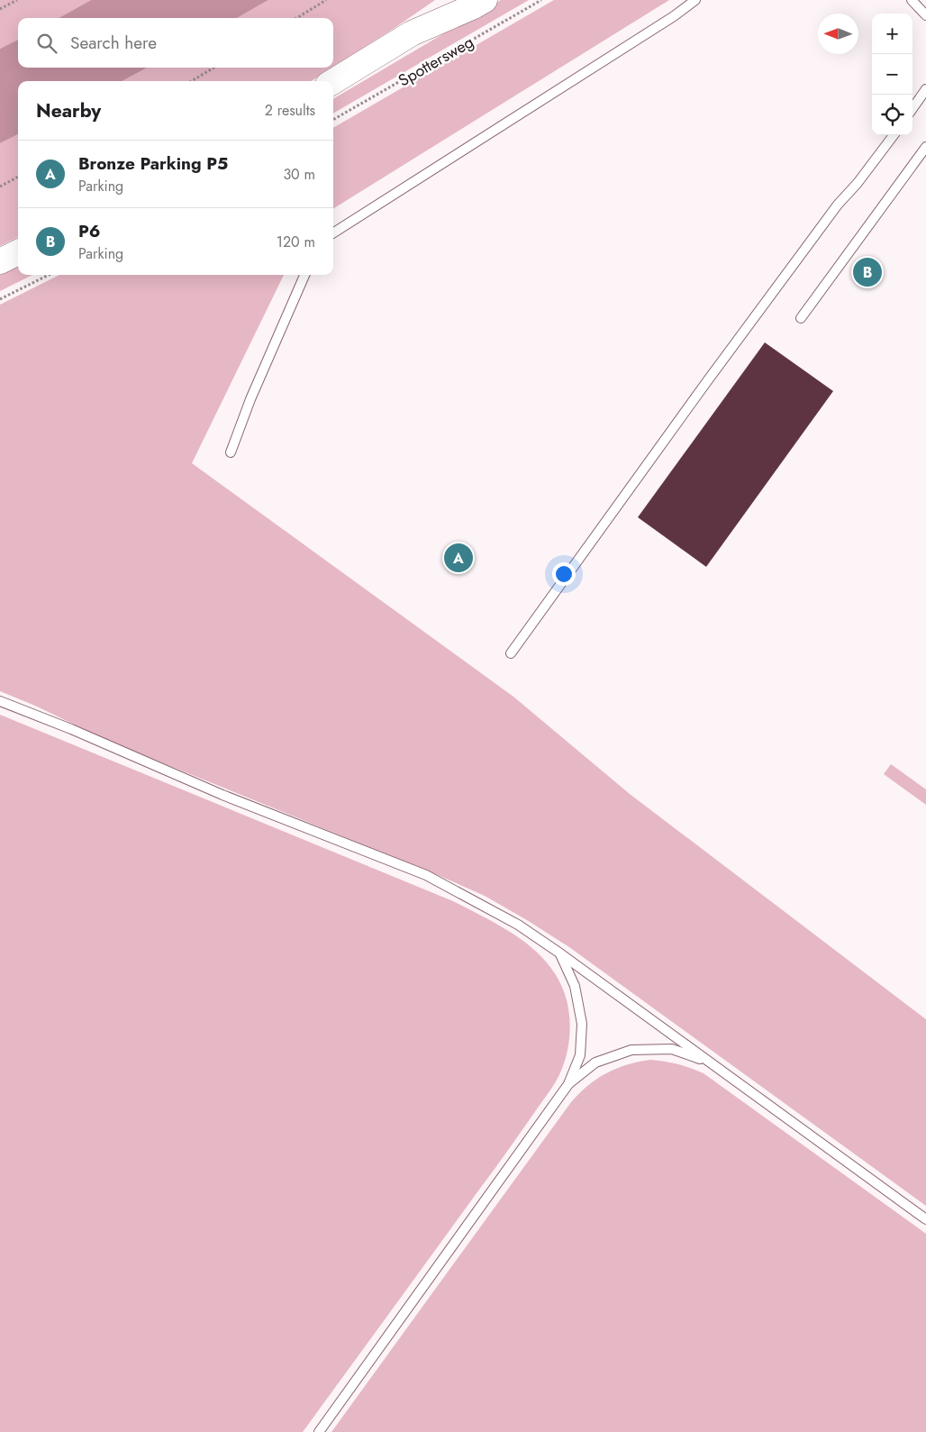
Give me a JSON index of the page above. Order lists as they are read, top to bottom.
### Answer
{
  "streets": {
    "main road": ["Spottersweg"]
  },
  "north": "left",
  "page": {
    "map_buttons": ["+", "−"],
    "search": "Search here",
    "heading": ["Nearby", "2 results"],
    "list": [
      {
        "mark": "A",
        "name": "Bronze Parking P5",
        "note": "Parking",
        "value": "30 m"
      },
      {
        "mark": "B",
        "name": "P6",
        "note": "Parking",
        "value": "120 m"
      }
    ],
    "pins": ["B", "A"]
  }
}
